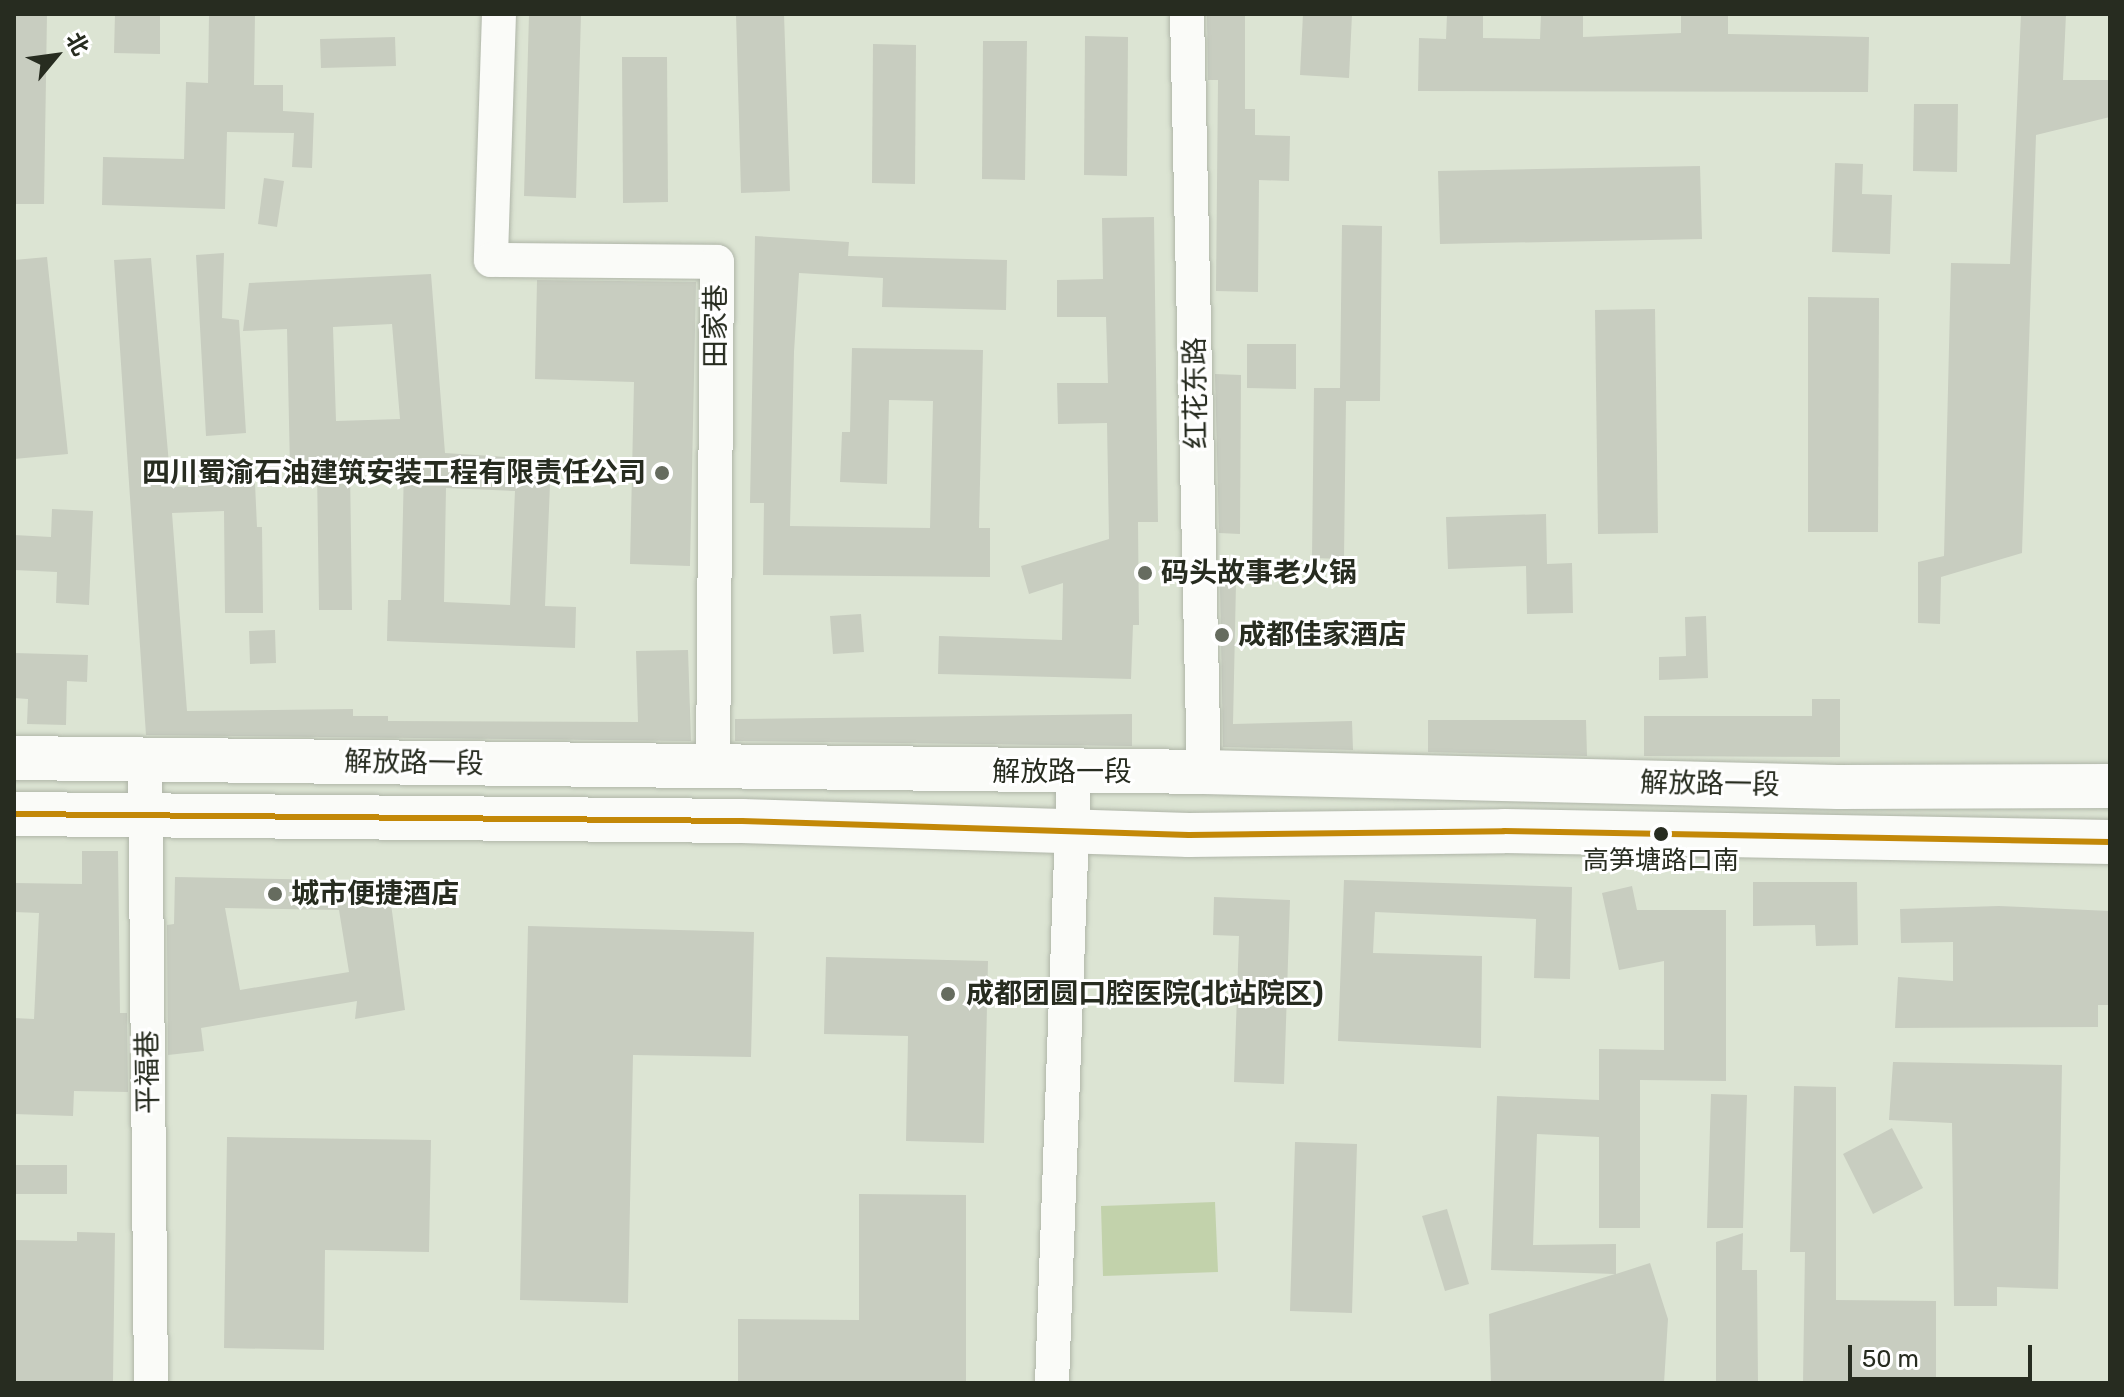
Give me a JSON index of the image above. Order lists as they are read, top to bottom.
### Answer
{
  "streets": {
    "main road": ["解放路一段"],
    "street": ["田家巷", "红花东路", "平福巷"]
  },
  "crossings": [
    ["田家巷", "解放路一段"],
    ["红花东路", "解放路一段"],
    ["解放路一段", "平福巷"]
  ],
  "places": [
    "四川蜀渝石油建筑安装工程有限责任公司",
    "码头故事老火锅",
    "成都佳家酒店",
    "高笋塘路口南",
    "城市便捷酒店",
    "成都团圆口腔医院(北站院区)"
  ],
  "scale_bar": "50 m",
  "north": "top right"
}
